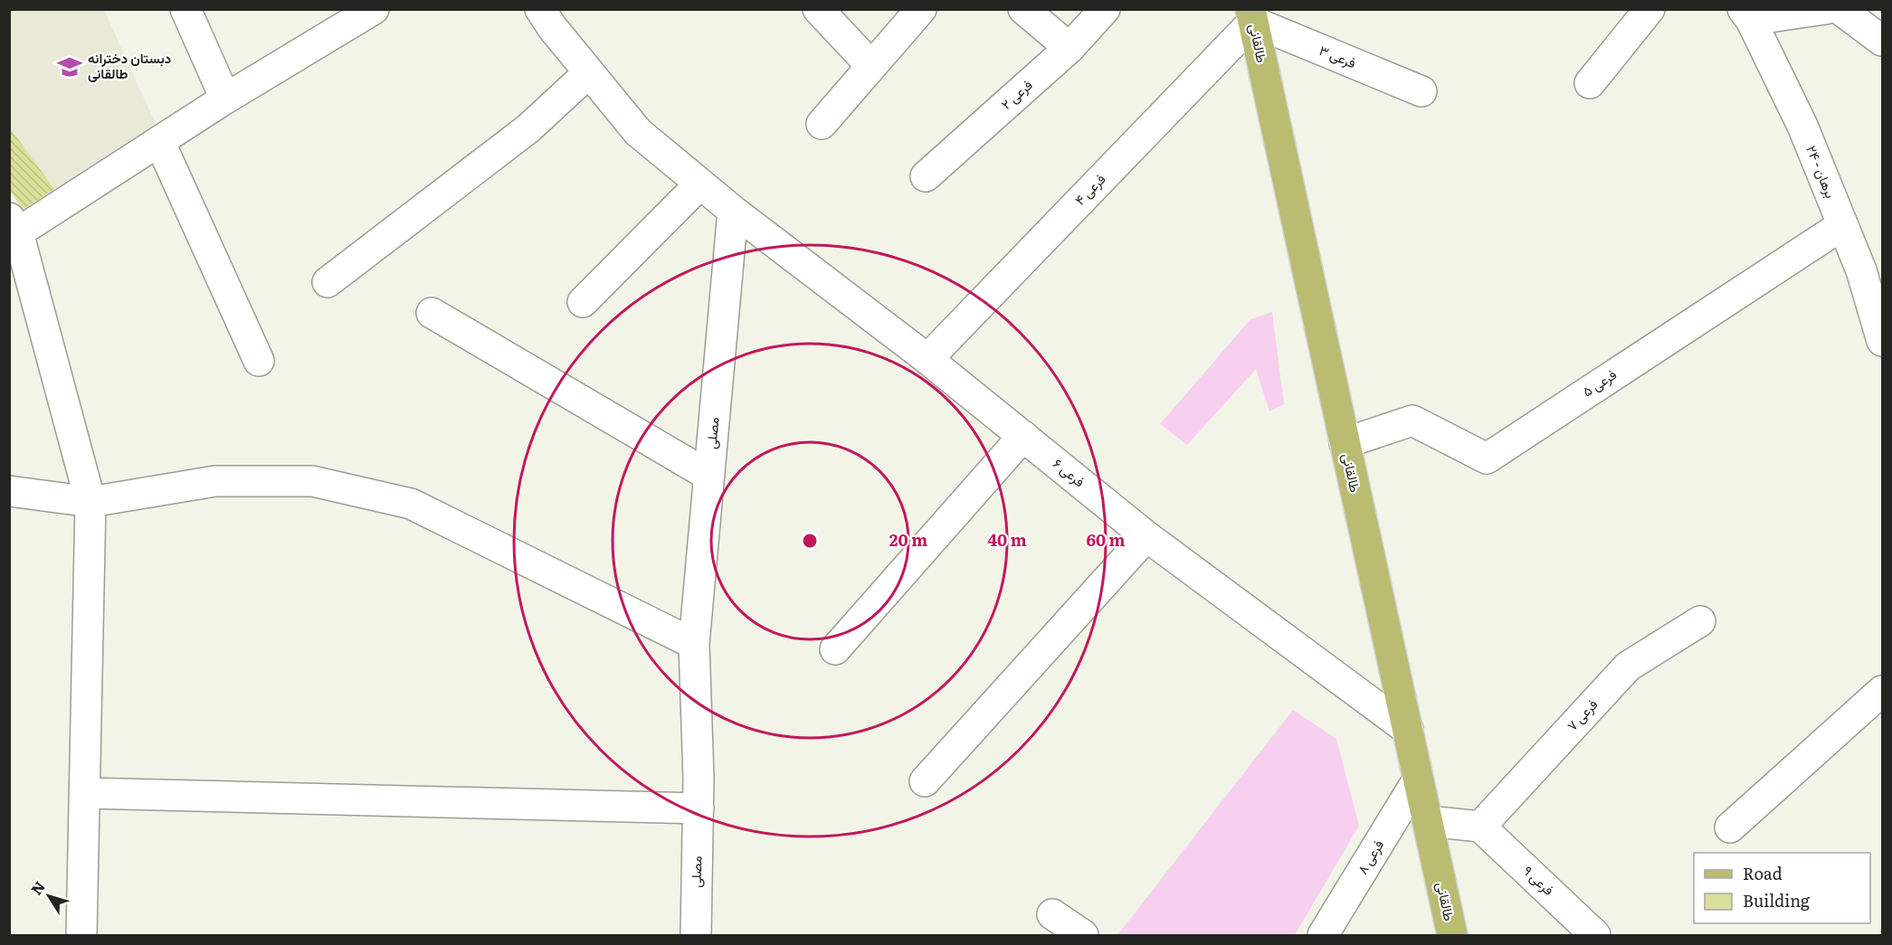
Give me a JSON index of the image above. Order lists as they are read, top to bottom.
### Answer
{
  "streets": {
    "main road": ["طالقانی"],
    "street": [
      "فرعی ۳",
      "فرعی ۲",
      "۲۴ - برهان",
      "فرعی ۴",
      "فرعی ۵",
      "مصلی",
      "فرعی ۶",
      "فرعی ۷",
      "فرعی ۸",
      "فرعی ۹"
    ]
  },
  "crossings": [
    ["طالقانی", "فرعی ۳"],
    ["طالقانی", "فرعی ۴"],
    ["طالقانی", "فرعی ۵"],
    ["طالقانی", "فرعی ۶"],
    ["طالقانی", "فرعی ۸"],
    ["فرعی ۳", "فرعی ۴"],
    ["۲۴ - برهان", "فرعی ۵"],
    ["فرعی ۴", "فرعی ۶"],
    ["مصلی", "فرعی ۶"],
    ["فرعی ۷", "فرعی ۹"]
  ],
  "places": {
    "school or university": ["دبستان دخترانه طالقانی"]
  },
  "legend": ["Road", "Building"],
  "north": "top left",
  "rings": ["20 m", "40 m", "60 m"]
}
